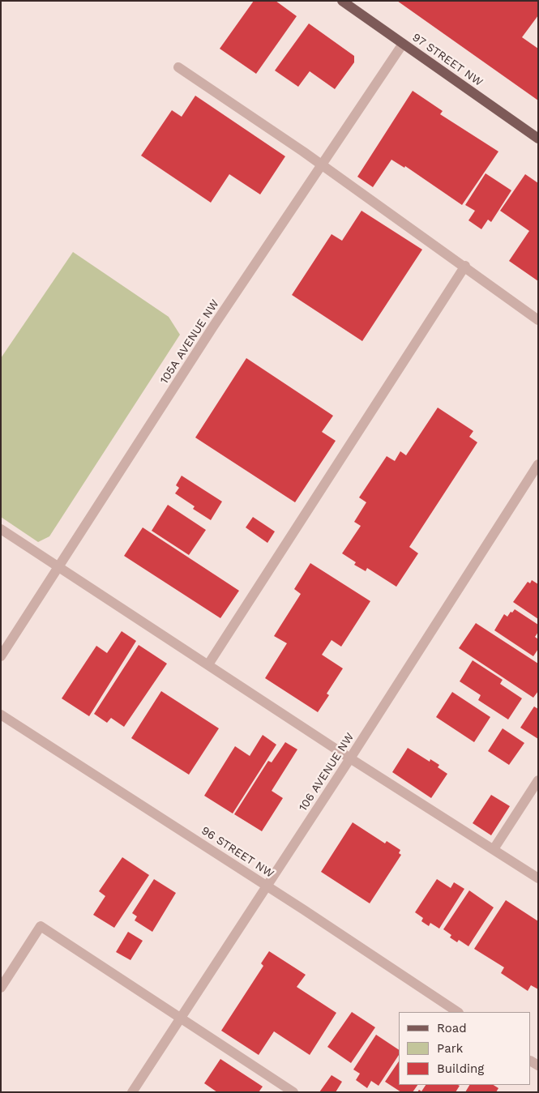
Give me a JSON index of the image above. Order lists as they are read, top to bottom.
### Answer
{
  "streets": {
    "main road": ["97 STREET NW"],
    "street": ["105A AVENUE NW", "106 AVENUE NW", "96 STREET NW"]
  },
  "crossings": [
    ["97 STREET NW", "105A AVENUE NW"],
    ["106 AVENUE NW", "96 STREET NW"]
  ],
  "legend": ["Road", "Park", "Building"]
}
